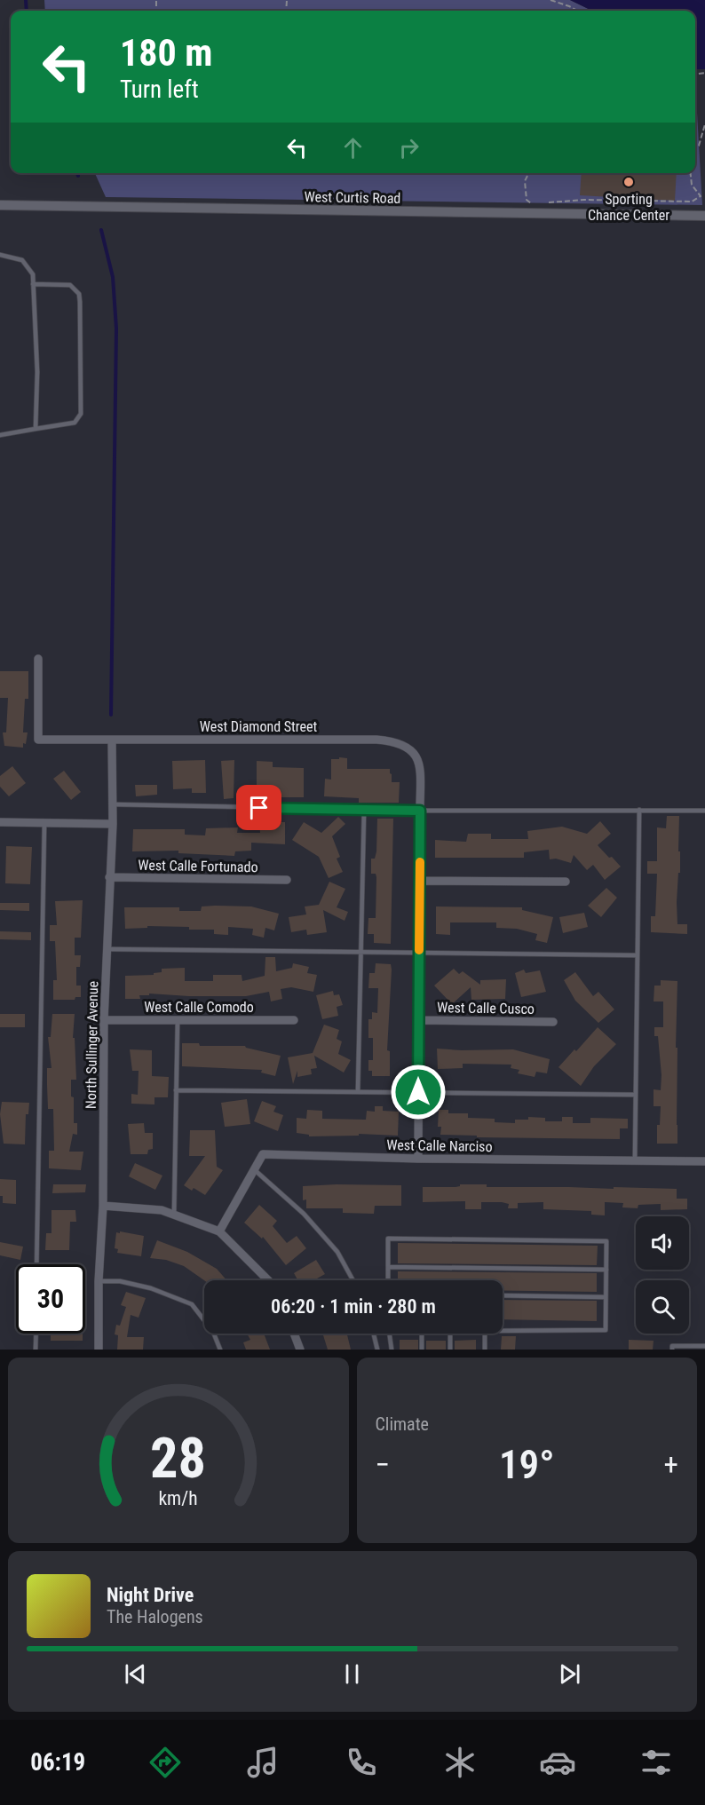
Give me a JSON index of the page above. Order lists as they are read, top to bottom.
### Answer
{
  "streets": {
    "street": [
      "West Curtis Road",
      "West Diamond Street",
      "West Calle Fortunado",
      "West Calle Comodo",
      "West Calle Cusco",
      "North Sullinger Avenue",
      "West Calle Narciso"
    ]
  },
  "crossings": [
    ["West Diamond Street", "North Sullinger Avenue"],
    ["West Calle Fortunado", "North Sullinger Avenue"],
    ["West Calle Comodo", "North Sullinger Avenue"]
  ],
  "places": ["Sporting Chance Center"],
  "page": {
    "turn": ["180 m", "Turn left"],
    "limit": "30",
    "trip": "06:20 · 1 min · 280 m",
    "tile": "Climate",
    "heat": ["−", "19°", "+"],
    "song": ["Night Drive", "The Halogens"],
    "tabs": "06:19",
    "gauge": ["28", "km/h"]
  }
}
